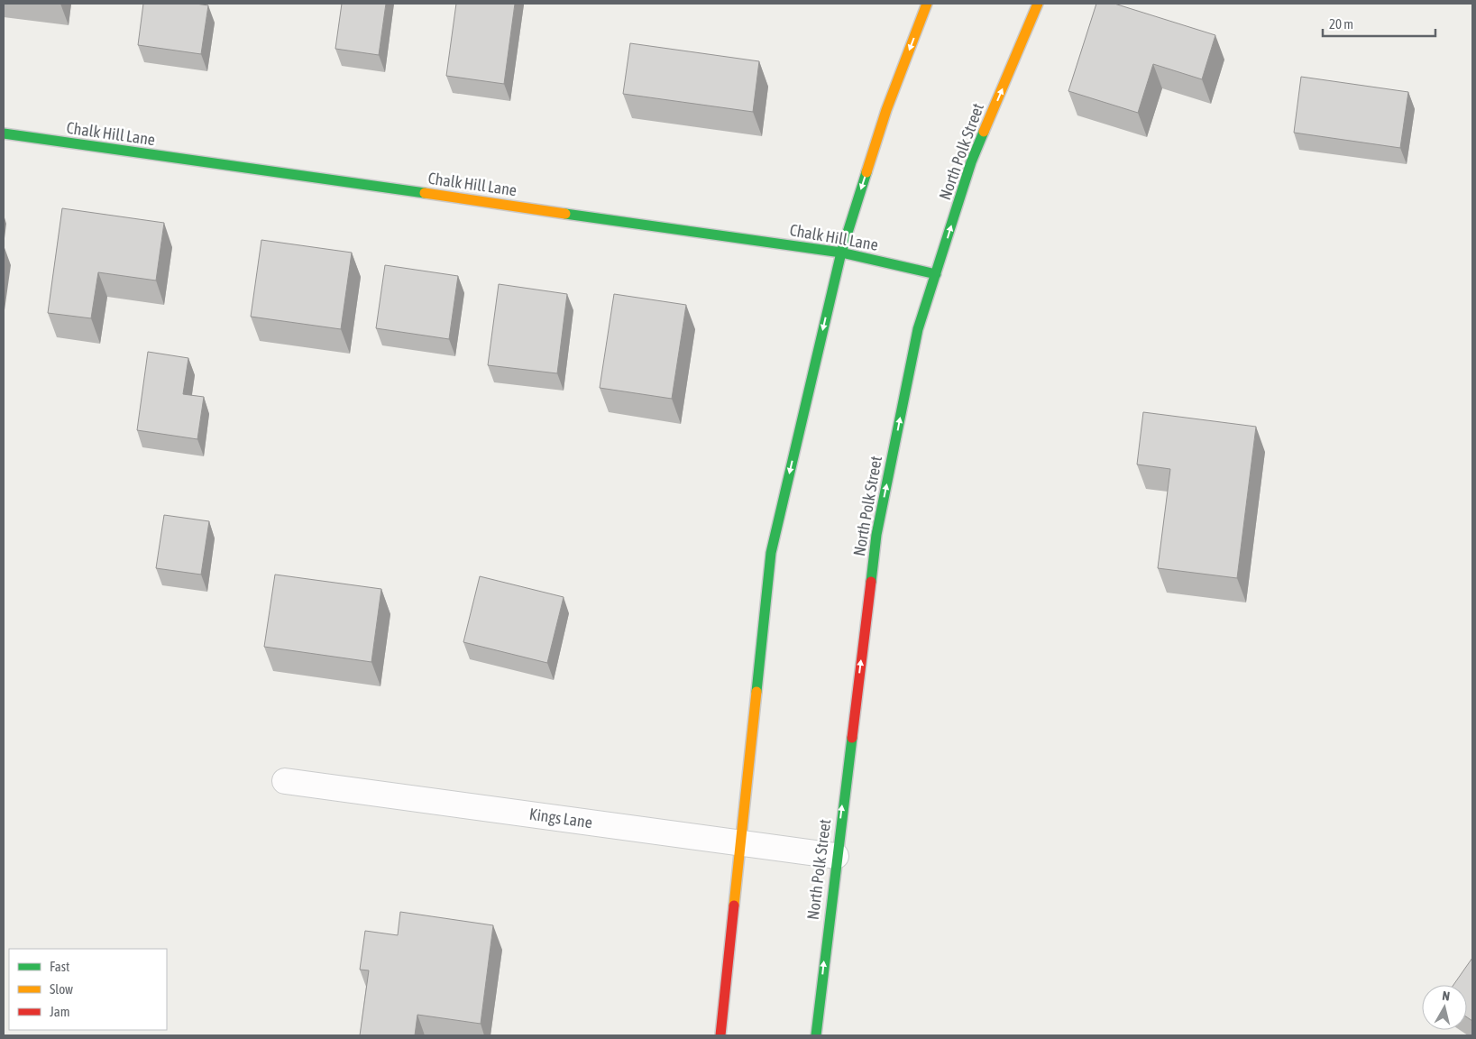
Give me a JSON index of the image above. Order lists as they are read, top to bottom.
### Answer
{
  "streets": {
    "main road": ["Chalk Hill Lane", "North Polk Street"],
    "street": ["Kings Lane"]
  },
  "crossings": [
    ["Chalk Hill Lane", "North Polk Street"],
    ["North Polk Street", "Kings Lane"]
  ],
  "one_way": ["North Polk Street"],
  "legend": ["Fast", "Slow", "Jam"],
  "scale_bar": "20 m",
  "north": "top"
}
